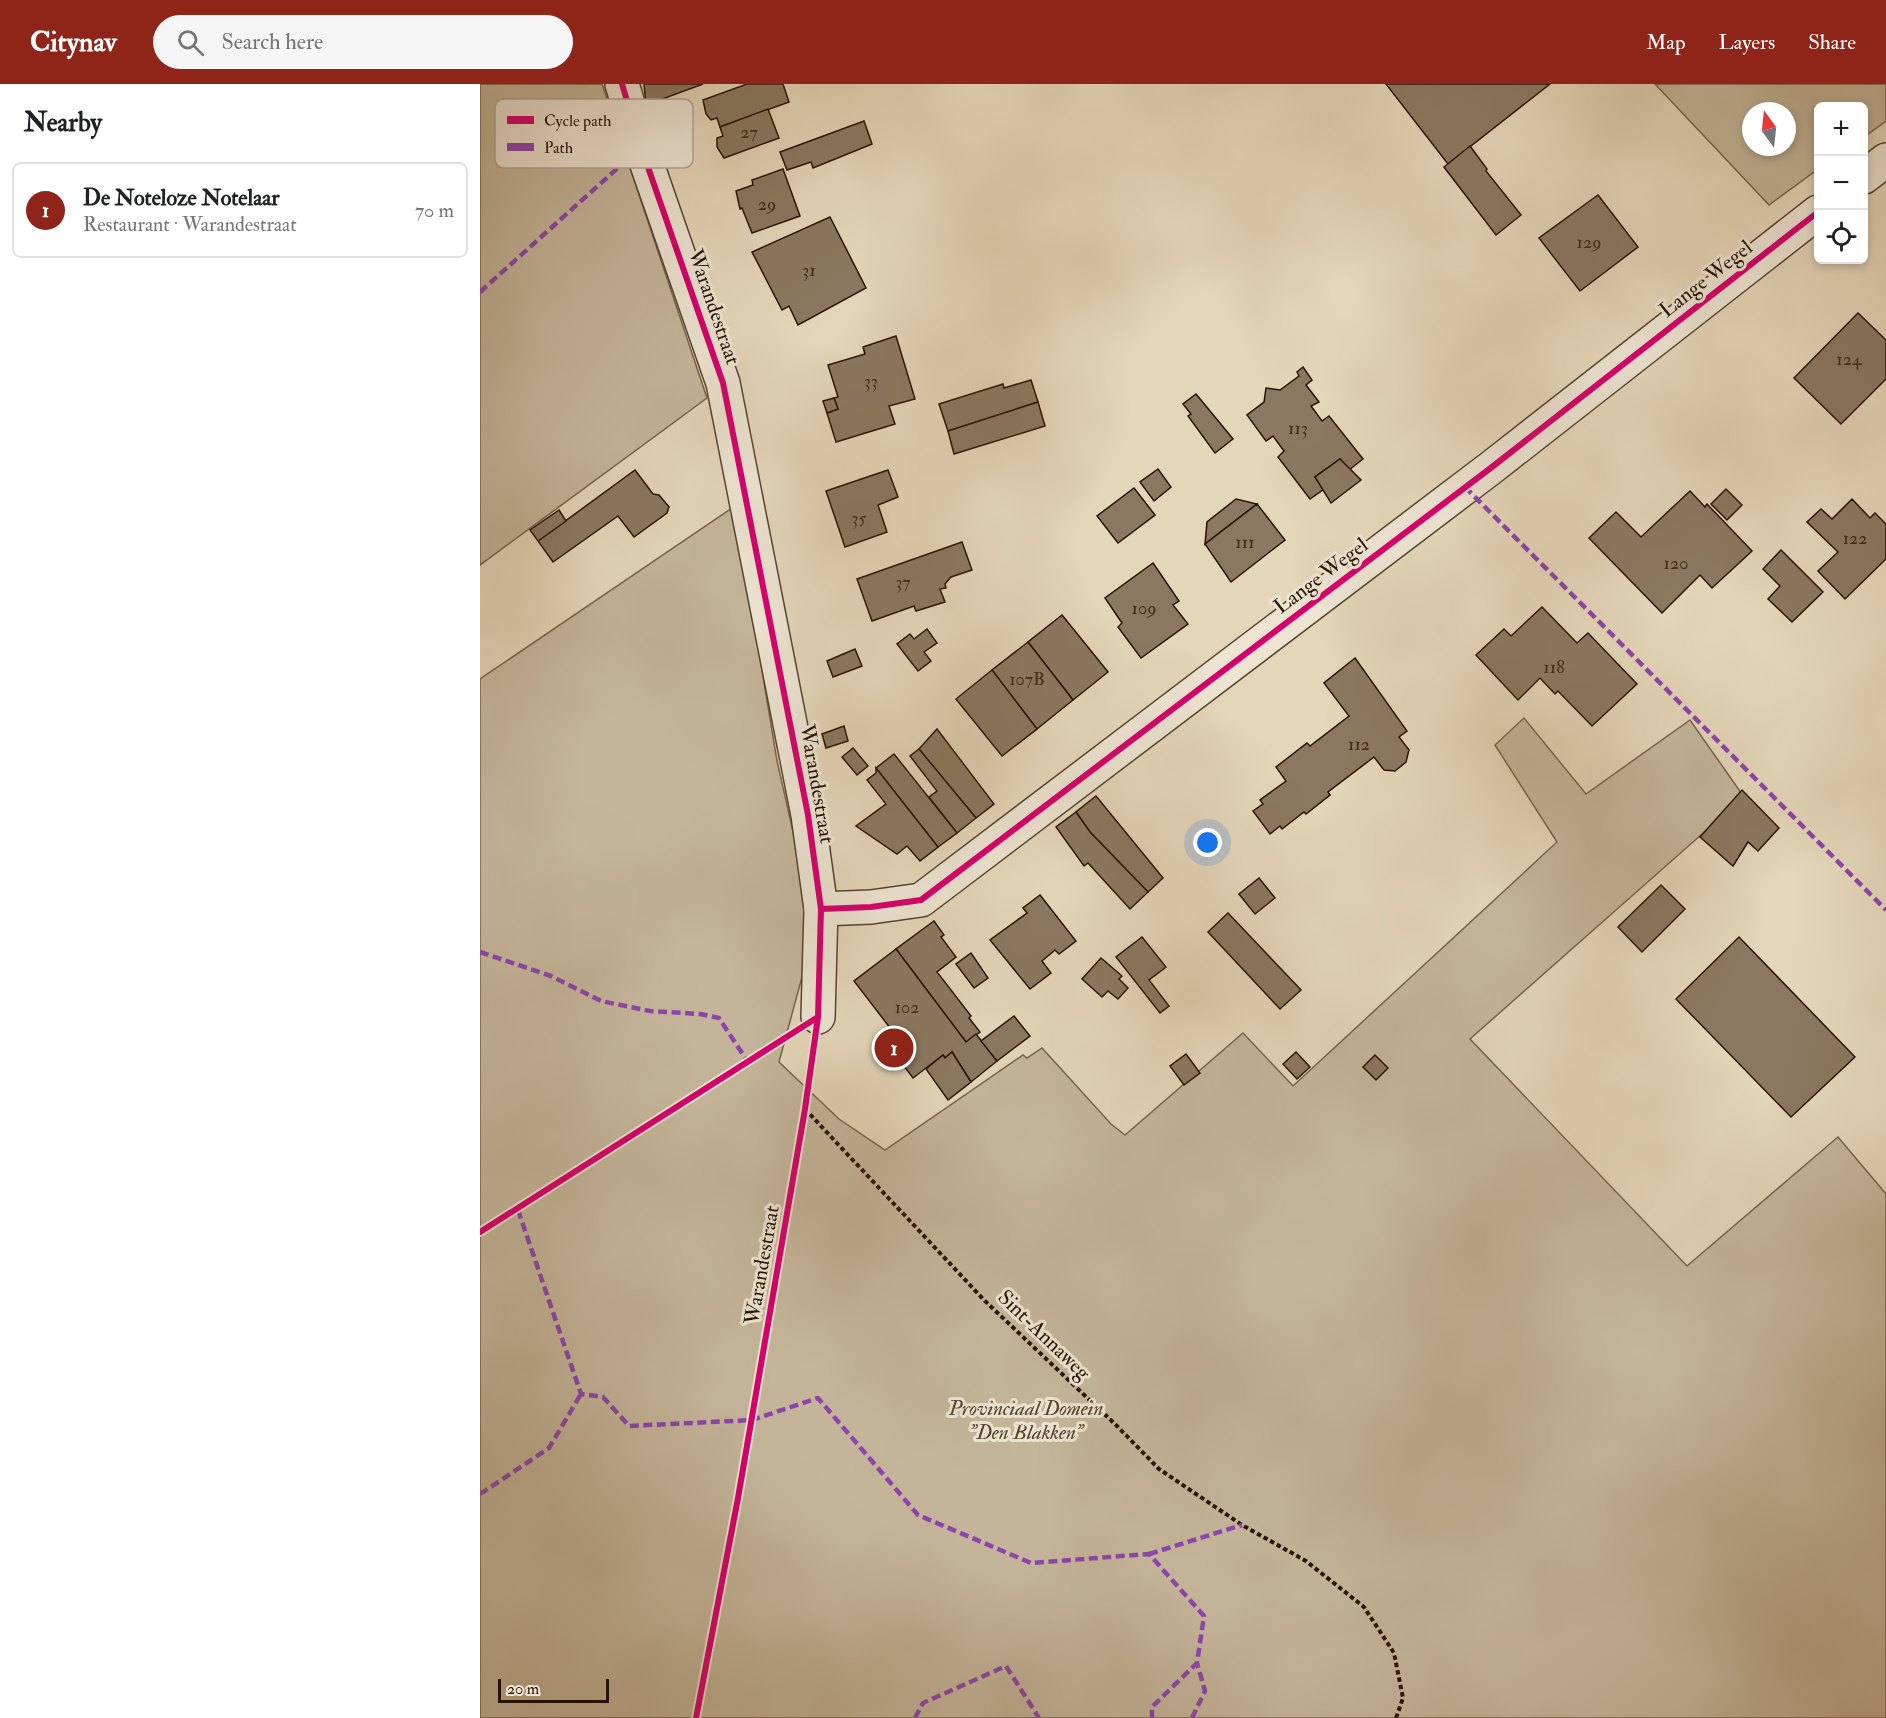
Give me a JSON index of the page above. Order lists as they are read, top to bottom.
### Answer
{
  "streets": {
    "street": ["Lange Wegel", "Warandestraat"],
    "path": ["Sint-Annaweg"]
  },
  "crossings": [
    ["Lange Wegel", "Warandestraat"]
  ],
  "parks": ["Provinciaal Domein \"Den Blakken\""],
  "house_numbers": [
    "27",
    "29",
    "129",
    "31",
    "124",
    "33",
    "113",
    "35",
    "122",
    "111",
    "120",
    "37",
    "109",
    "118",
    "107B",
    "112",
    "102"
  ],
  "legend": ["Cycle path", "Path"],
  "scale_bar": "20 m",
  "north": "top",
  "page": {
    "header": "Citynav",
    "search": "Search here",
    "nav": ["Map", "Layers", "Share"],
    "heading": "Nearby",
    "map_buttons": ["+", "−"],
    "list": [
      {
        "mark": "1",
        "name": "De Noteloze Notelaar",
        "note": "Restaurant · Warandestraat",
        "value": "70 m"
      }
    ],
    "pins": "1",
    "scale": "20 m"
  }
}
